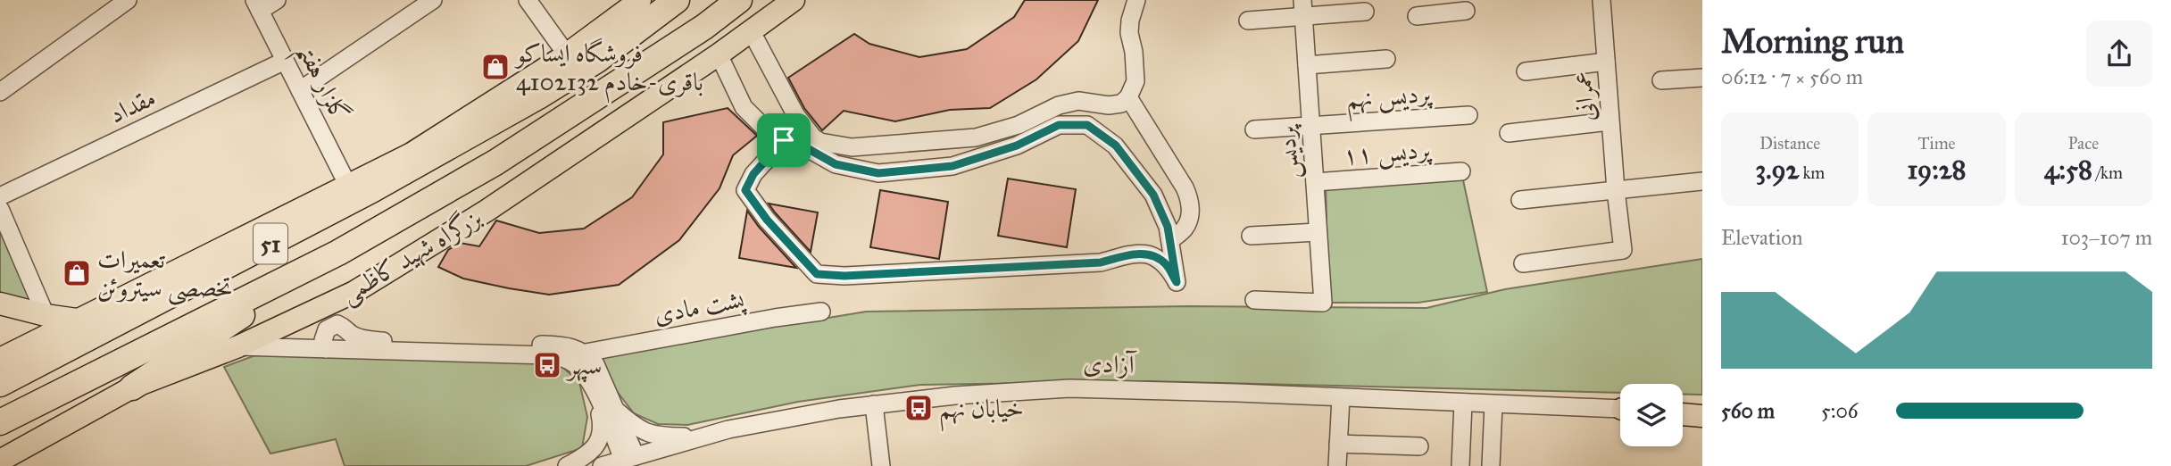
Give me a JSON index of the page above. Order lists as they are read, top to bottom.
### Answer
{
  "streets": {
    "highway": ["51", "بزرگراه شهید کاظمی"],
    "street": [
      "گلزار هفتم",
      "پردیس نهم",
      "عمرانی",
      "مقداد",
      "پردیس ۱۱",
      "پردیس",
      "پشت مادی",
      "آزادی"
    ]
  },
  "crossings": [
    ["گلزار هفتم", "مقداد"],
    ["پردیس نهم", "پردیس"],
    ["پردیس ۱۱", "پردیس"]
  ],
  "places": {
    "shop": ["فروشگاه ایساکو باقری-خادم 4102132", "تعمیرات تخصصی سیتروئن"],
    "bus stop": ["سپهر", "خیابان نهم"]
  },
  "page": {
    "heading": ["Morning run", "06:12 · 7 × 560 m"],
    "stats": [
      ["Distance", "3.92 km"],
      ["Time", "19:28"],
      ["Pace", "4:58 /km"]
    ],
    "chart": ["Elevation", "103–107 m"],
    "list": [
      {
        "name": "560 m",
        "note": "5:06"
      }
    ]
  }
}
